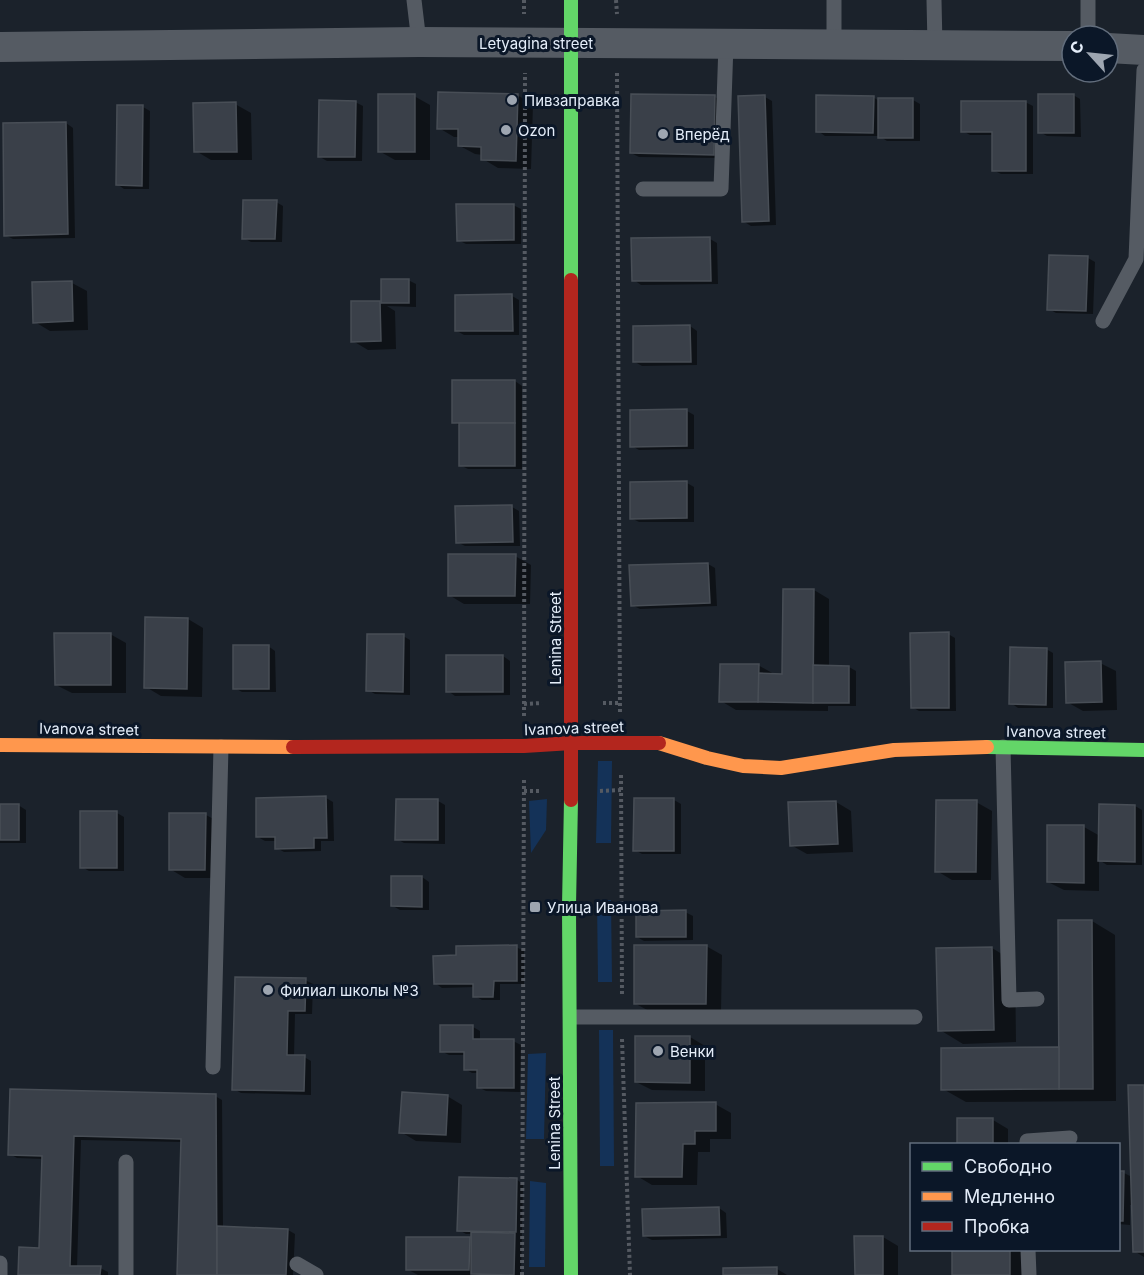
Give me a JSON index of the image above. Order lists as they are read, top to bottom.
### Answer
{
  "streets": {
    "street": ["Letyagina street", "Lenina Street", "Ivanova street"]
  },
  "crossings": [
    ["Letyagina street", "Lenina Street"],
    ["Lenina Street", "Ivanova street"]
  ],
  "places": {
    "other": [
      "Пивзаправка",
      "Ozon",
      "Вперёд",
      "Филиал школы №3",
      "Венки"
    ],
    "transit": ["Улица Иванова"]
  },
  "legend": ["Свободно", "Медленно", "Пробка"],
  "north": "top left"
}
